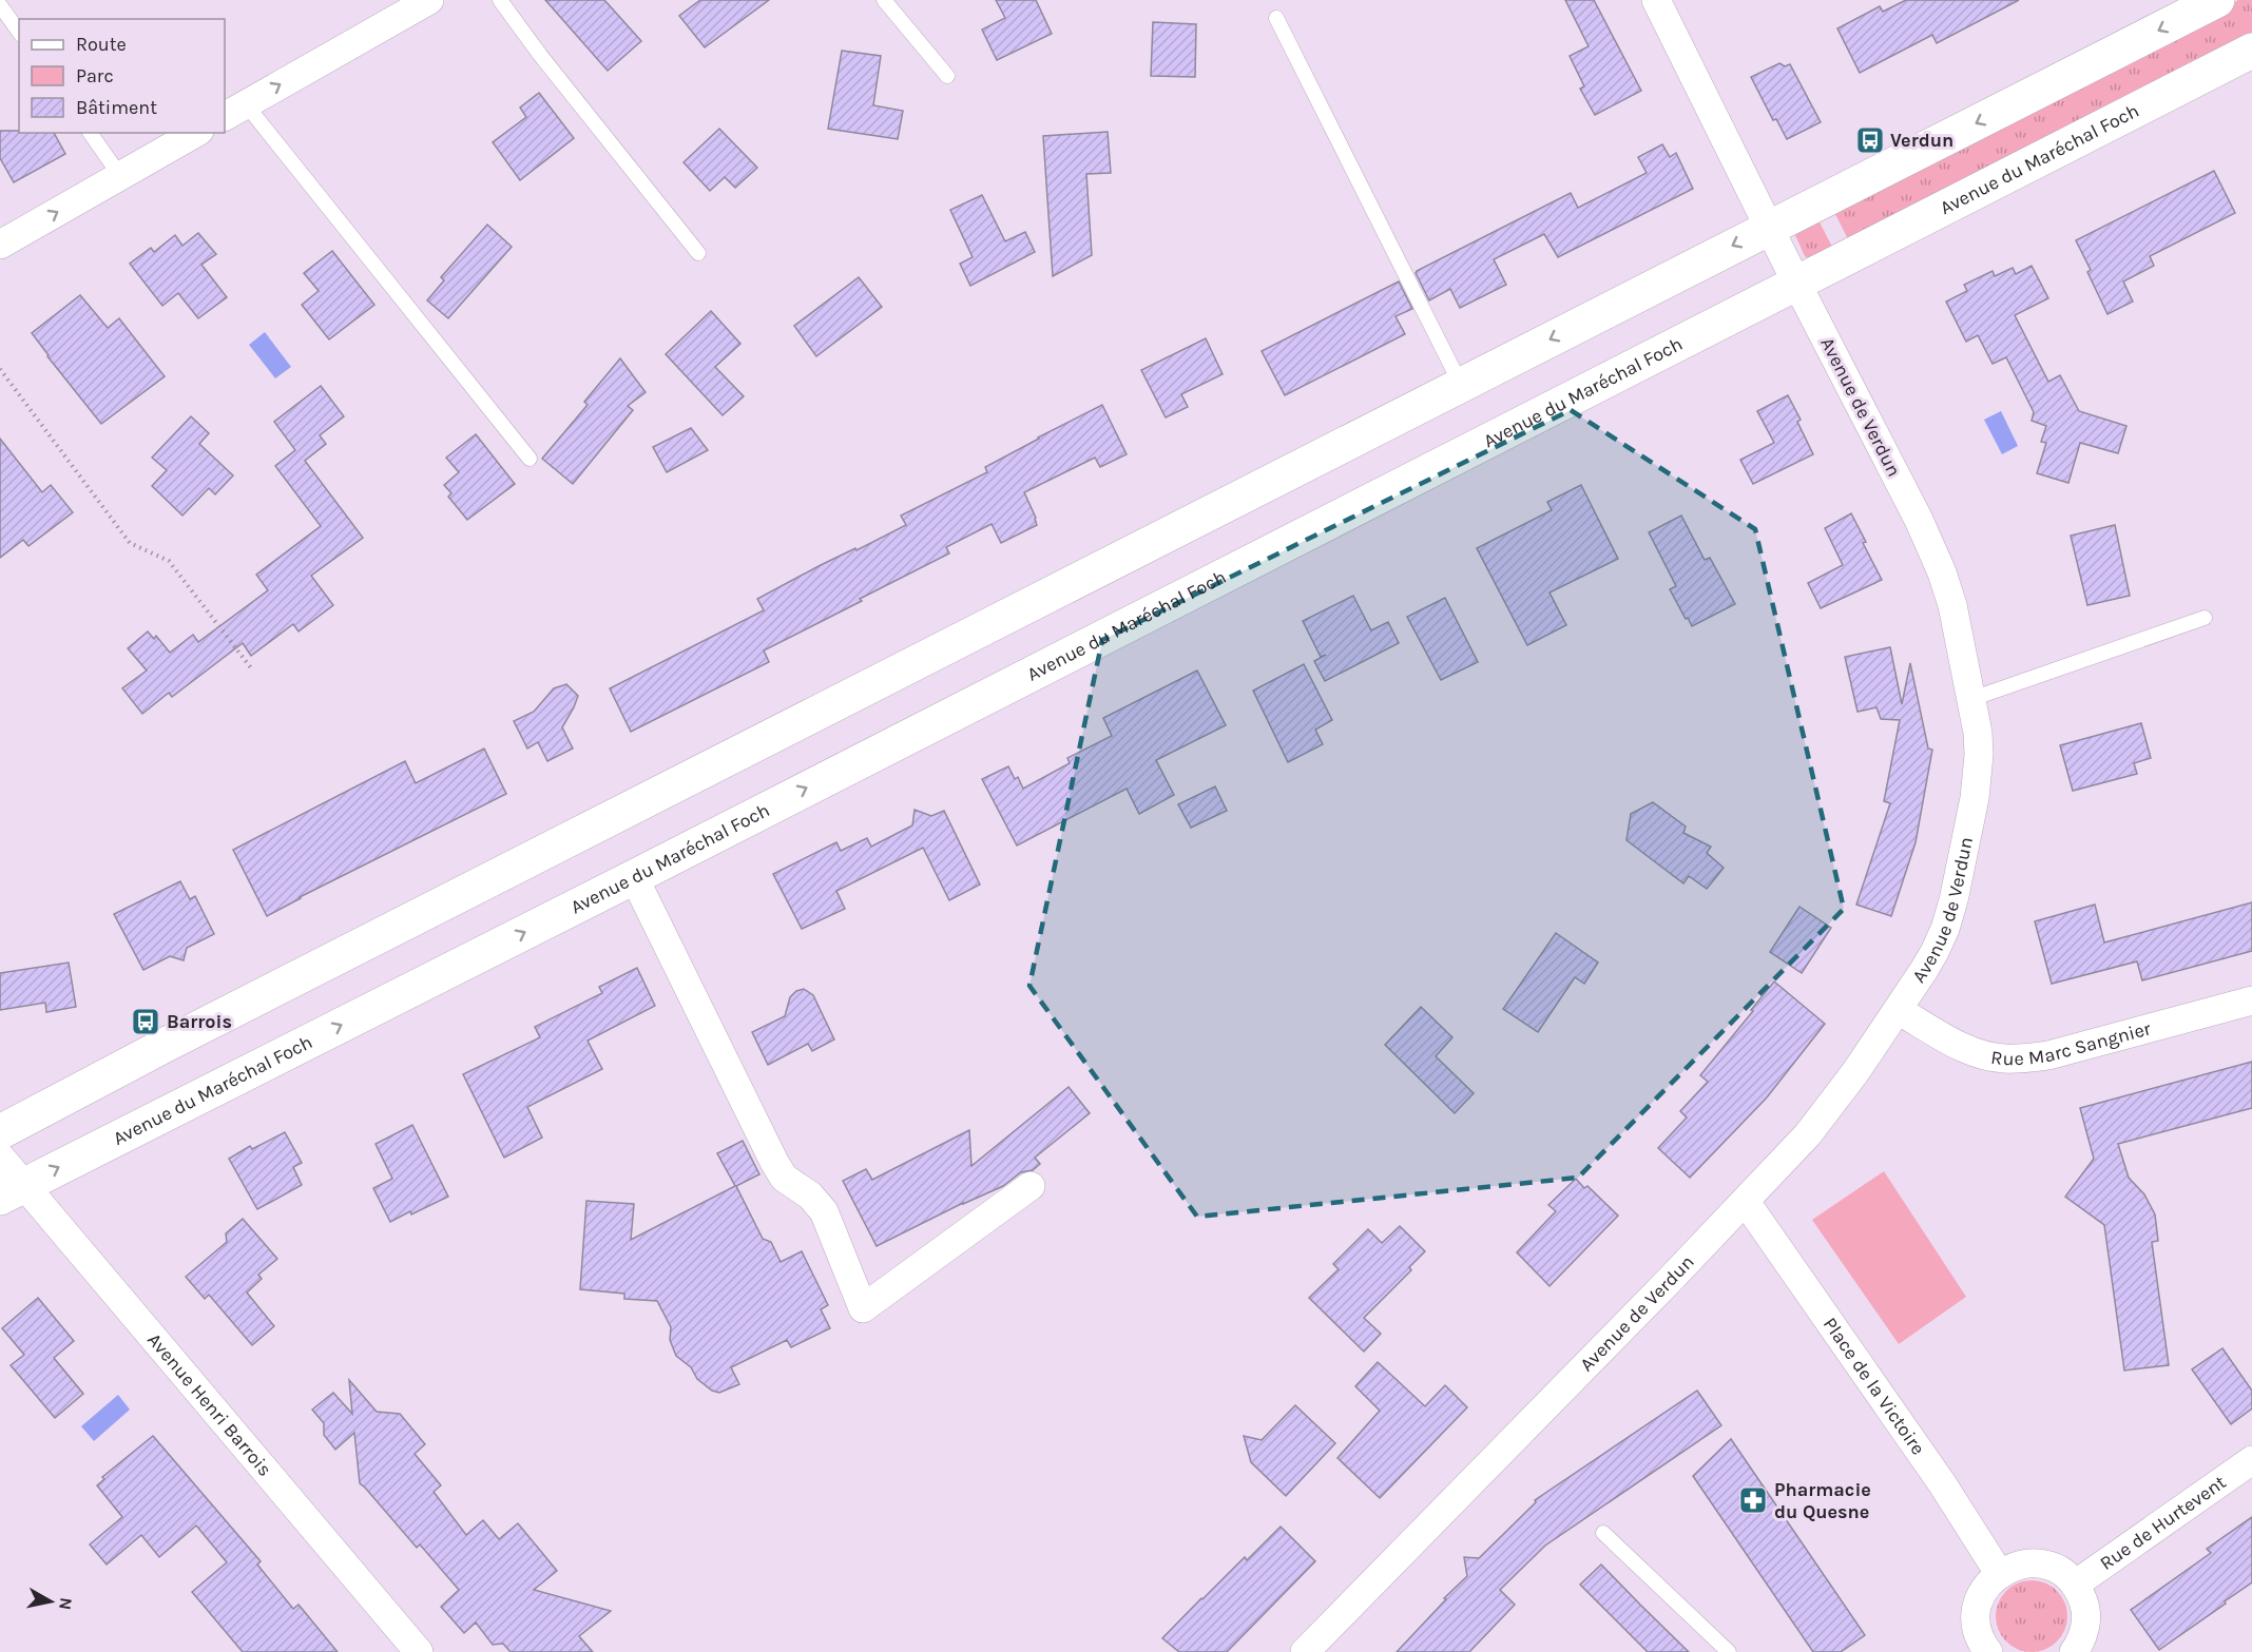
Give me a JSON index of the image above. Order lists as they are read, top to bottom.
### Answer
{
  "streets": {
    "main road": ["Avenue du Maréchal Foch"],
    "street": [
      "Avenue de Verdun",
      "Rue Marc Sangnier",
      "Place de la Victoire",
      "Avenue Henri Barrois",
      "Rue de Hurtevent"
    ]
  },
  "crossings": [
    ["Avenue du Maréchal Foch", "Avenue de Verdun"],
    ["Avenue du Maréchal Foch", "Avenue Henri Barrois"],
    ["Avenue de Verdun", "Rue Marc Sangnier"],
    ["Avenue de Verdun", "Place de la Victoire"]
  ],
  "places": {
    "bus stop": ["Verdun", "Barrois"],
    "pharmacy": ["Pharmacie du Quesne"]
  },
  "legend": ["Route", "Parc", "Bâtiment"],
  "north": "right"
}
